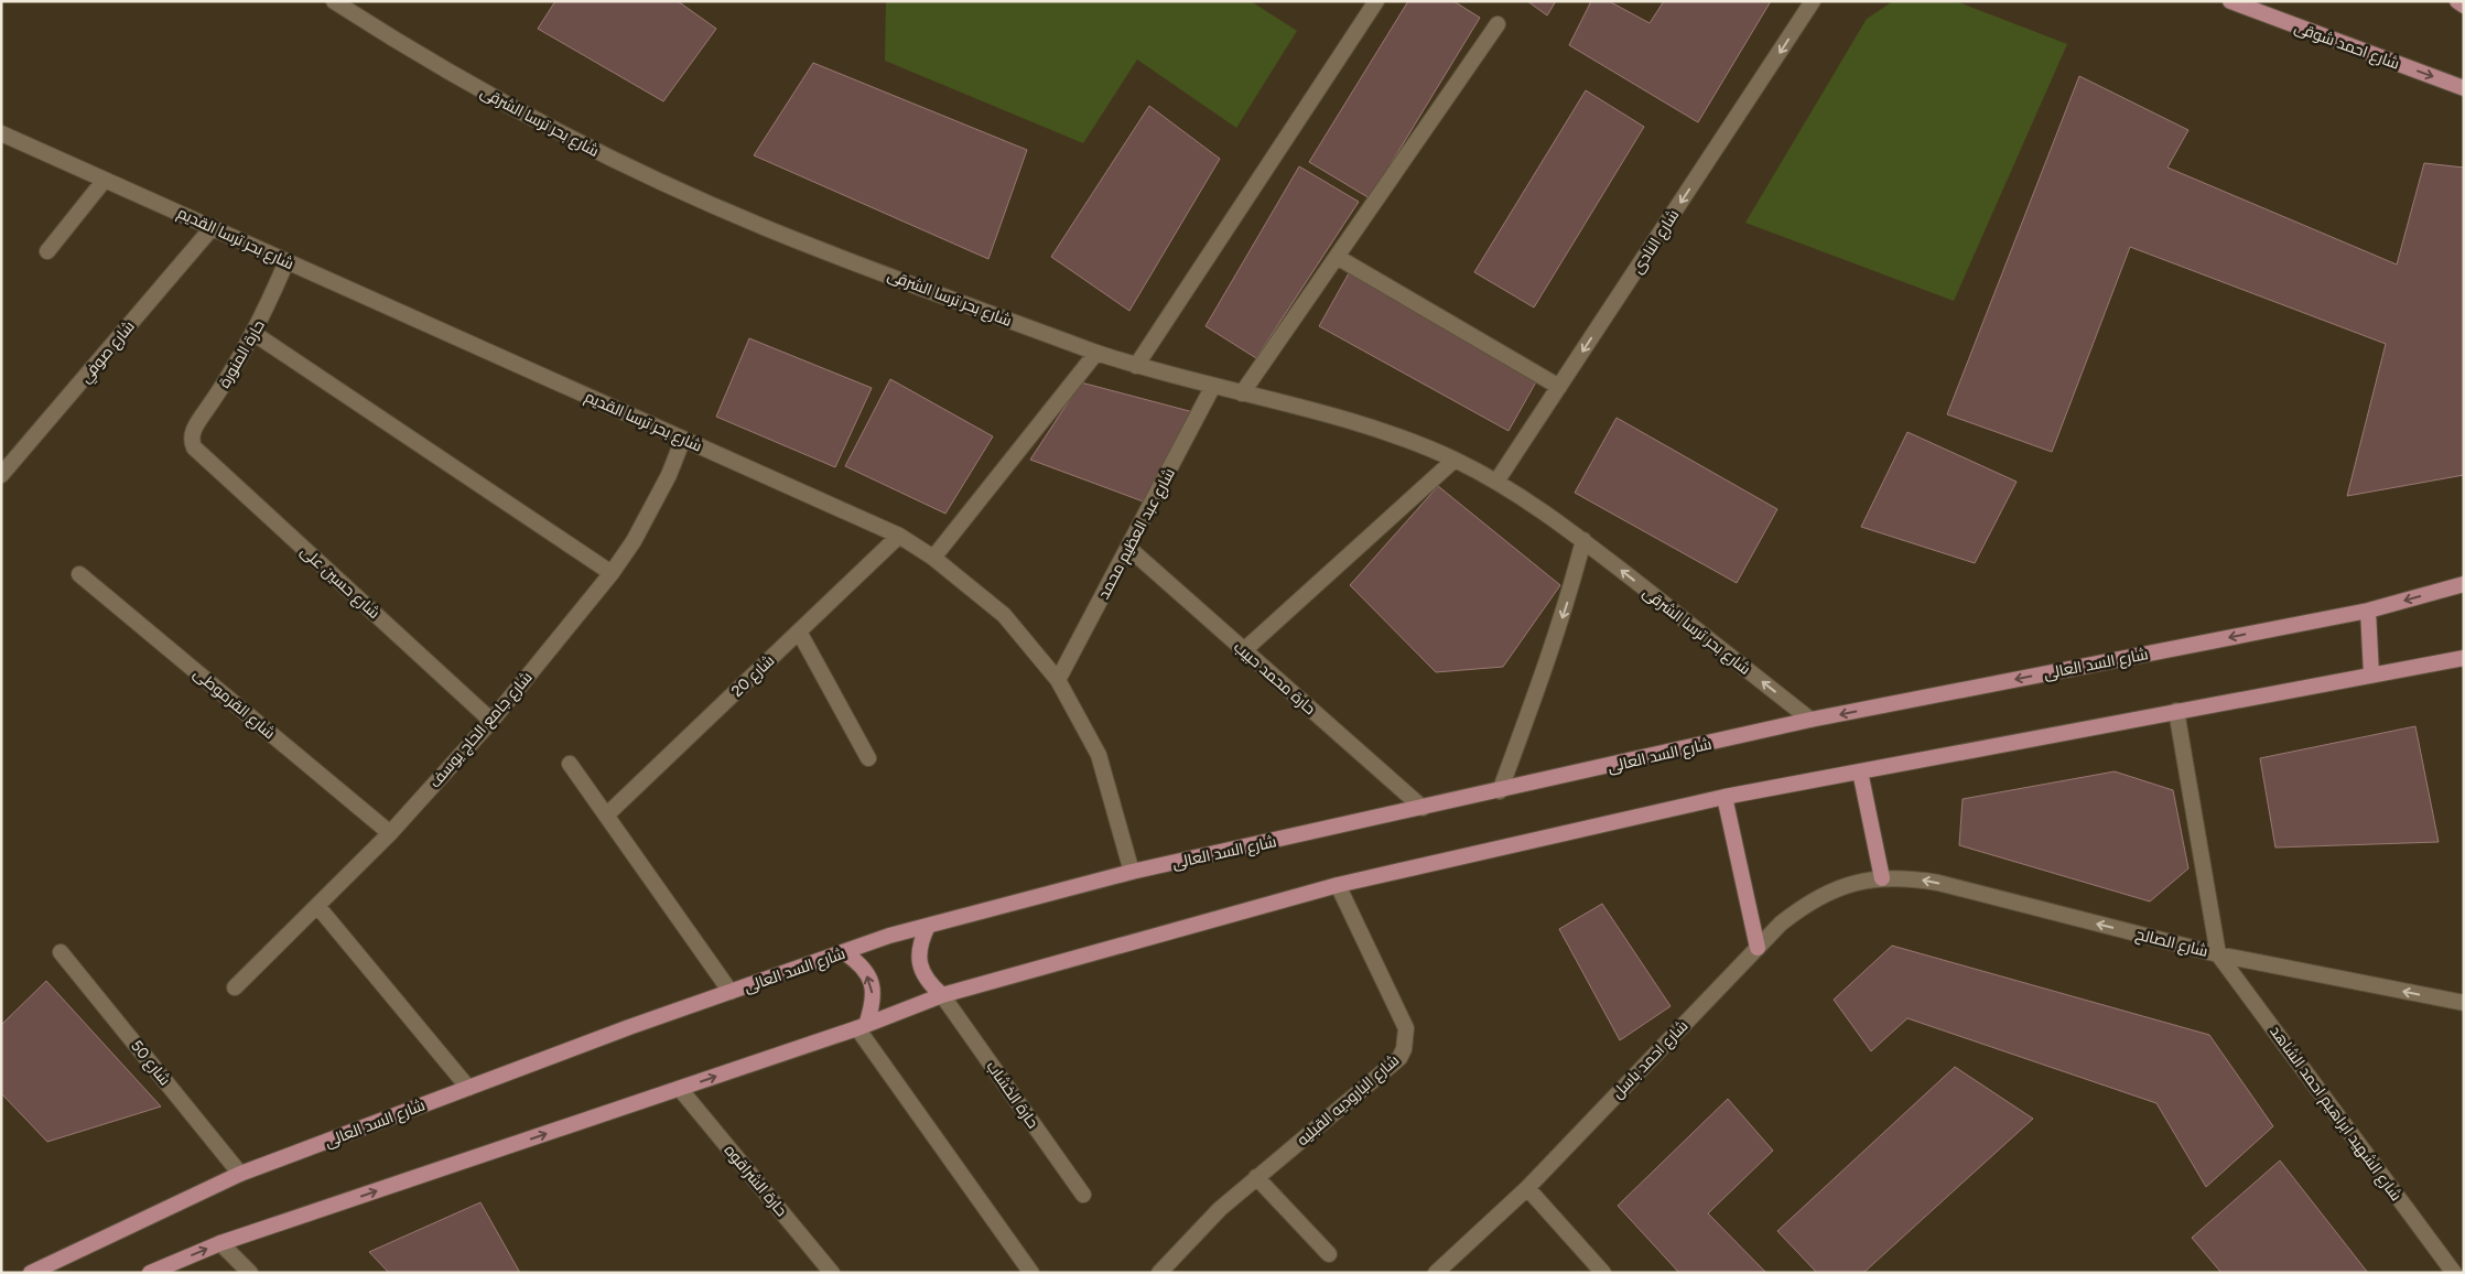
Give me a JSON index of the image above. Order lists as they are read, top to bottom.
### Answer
{
  "streets": {
    "main road": ["شارع احمد شوقى", "شارع السد العالى"],
    "street": [
      "شارع بحر ترسا الشرقى",
      "شارع بحر ترسا القديم",
      "شارع النادى",
      "شارع صوفي",
      "حارة المنورة",
      "شارع عبد العظيم محمد",
      "شارع حسين على",
      "شارع 20",
      "حارة محمد حبيب",
      "شارع القرموطى",
      "شارع جامع الحاج يوسف",
      "شارع الصالح",
      "شارع احمد باسل",
      "شارع 50",
      "حارة الخشاب",
      "شارع الباروديه القبليه",
      "شارع الشهيد ابراهيم احمد الشاهد",
      "حارة الشراقوه"
    ]
  },
  "crossings": [
    ["شارع بحر ترسا الشرقى", "شارع النادى"],
    ["شارع بحر ترسا الشرقى", "شارع عبد العظيم محمد"],
    ["شارع بحر ترسا الشرقى", "شارع السد العالى"],
    ["شارع بحر ترسا القديم", "شارع صوفي"],
    ["شارع بحر ترسا القديم", "حارة المنورة"],
    ["شارع بحر ترسا القديم", "شارع عبد العظيم محمد"],
    ["شارع بحر ترسا القديم", "شارع السد العالى"],
    ["شارع بحر ترسا القديم", "شارع 20"],
    ["شارع بحر ترسا القديم", "شارع جامع الحاج يوسف"],
    ["حارة المنورة", "شارع حسين على"],
    ["شارع عبد العظيم محمد", "حارة محمد حبيب"],
    ["شارع حسين على", "شارع جامع الحاج يوسف"],
    ["شارع السد العالى", "حارة محمد حبيب"],
    ["شارع السد العالى", "شارع 50"],
    ["شارع القرموطى", "شارع جامع الحاج يوسف"],
    ["شارع الصالح", "شارع احمد باسل"],
    ["شارع الصالح", "شارع الشهيد ابراهيم احمد الشاهد"]
  ],
  "one_way": ["شارع احمد شوقى", "شارع النادى", "شارع الصالح"]
}
